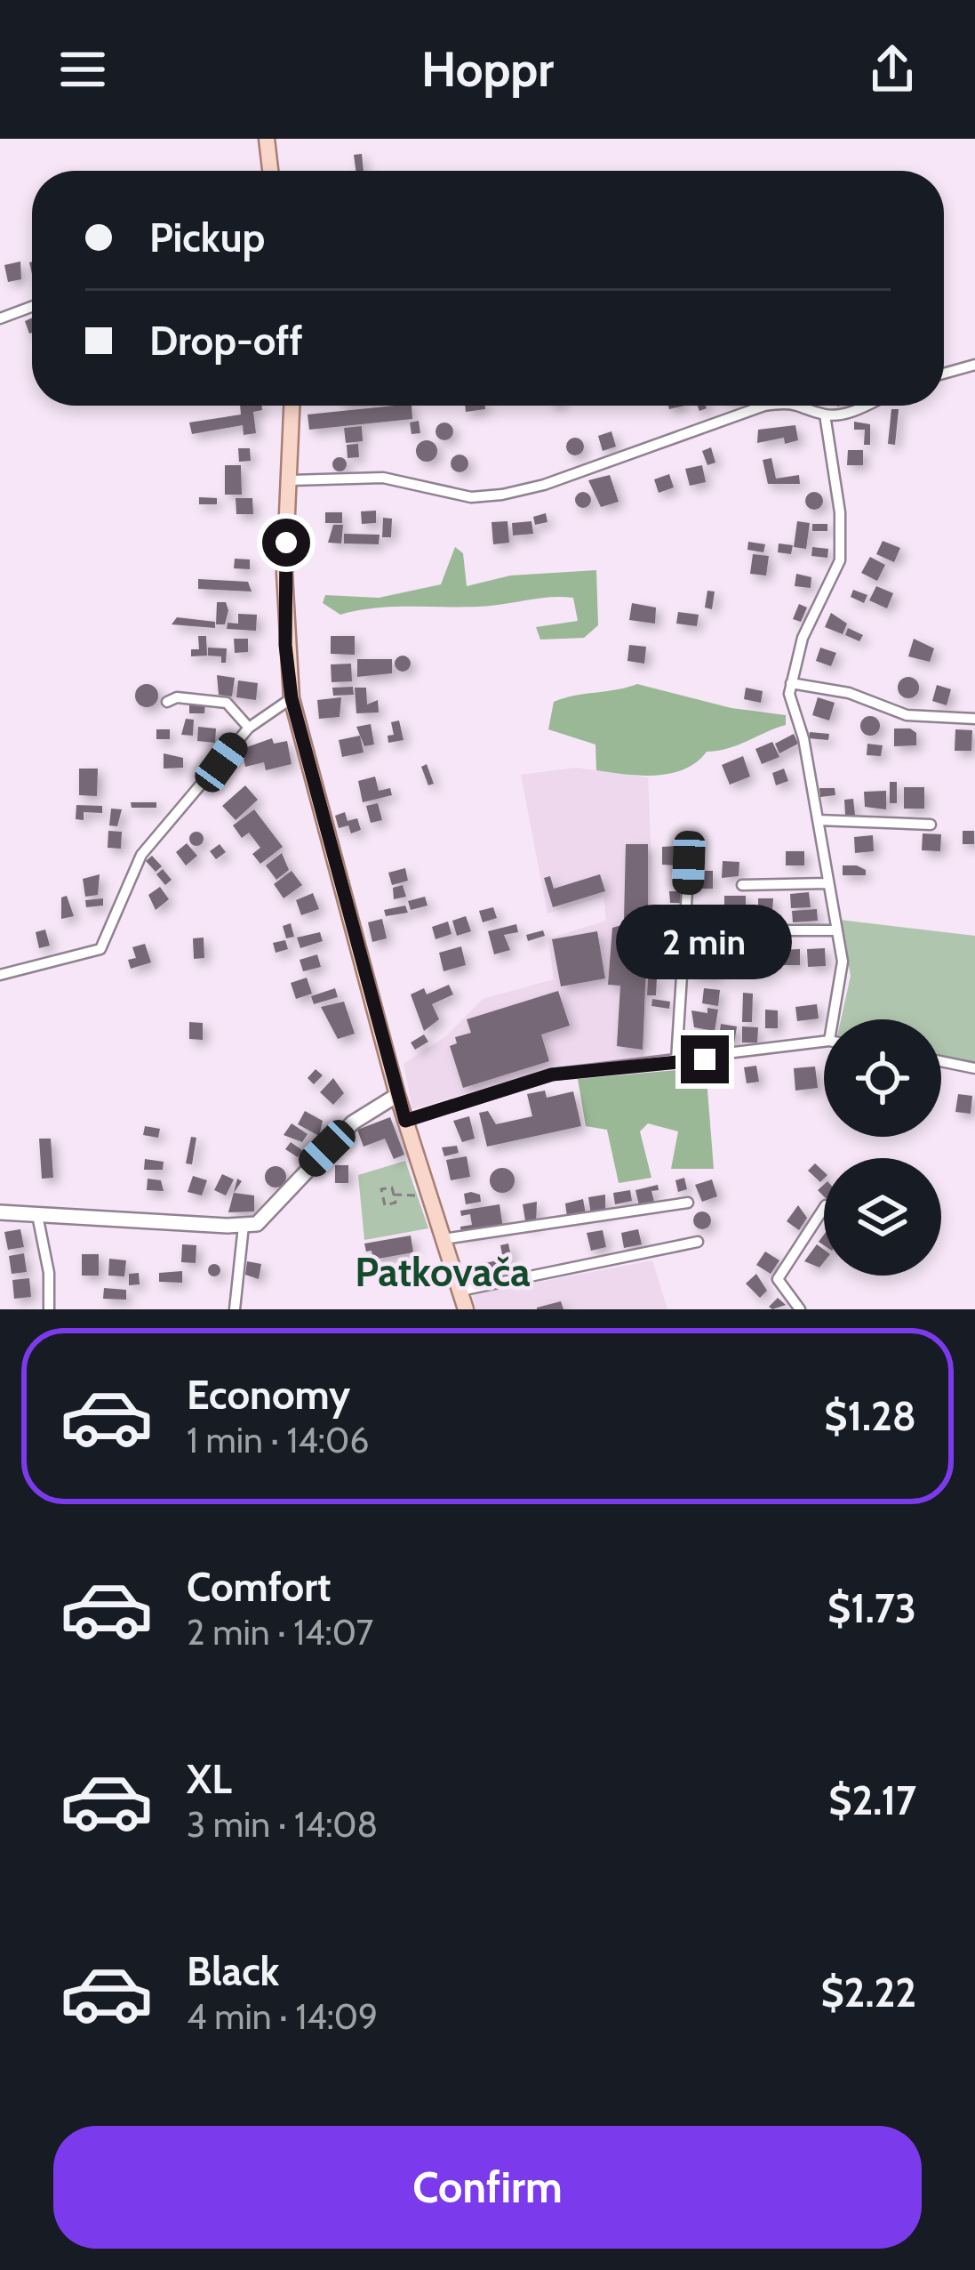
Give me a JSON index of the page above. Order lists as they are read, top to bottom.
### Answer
{
  "districts": ["Patkovača"],
  "page": {
    "header": "Hoppr",
    "banner": ["Pickup", "Drop-off"],
    "bubble": "2 min",
    "list": [
      {
        "name": "Economy",
        "note": "1 min · 14:06",
        "value": "$1.28"
      },
      {
        "name": "Comfort",
        "note": "2 min · 14:07",
        "value": "$1.73"
      },
      {
        "name": "XL",
        "note": "3 min · 14:08",
        "value": "$2.17"
      },
      {
        "name": "Black",
        "note": "4 min · 14:09",
        "value": "$2.22"
      }
    ],
    "buttons": "Confirm"
  }
}
